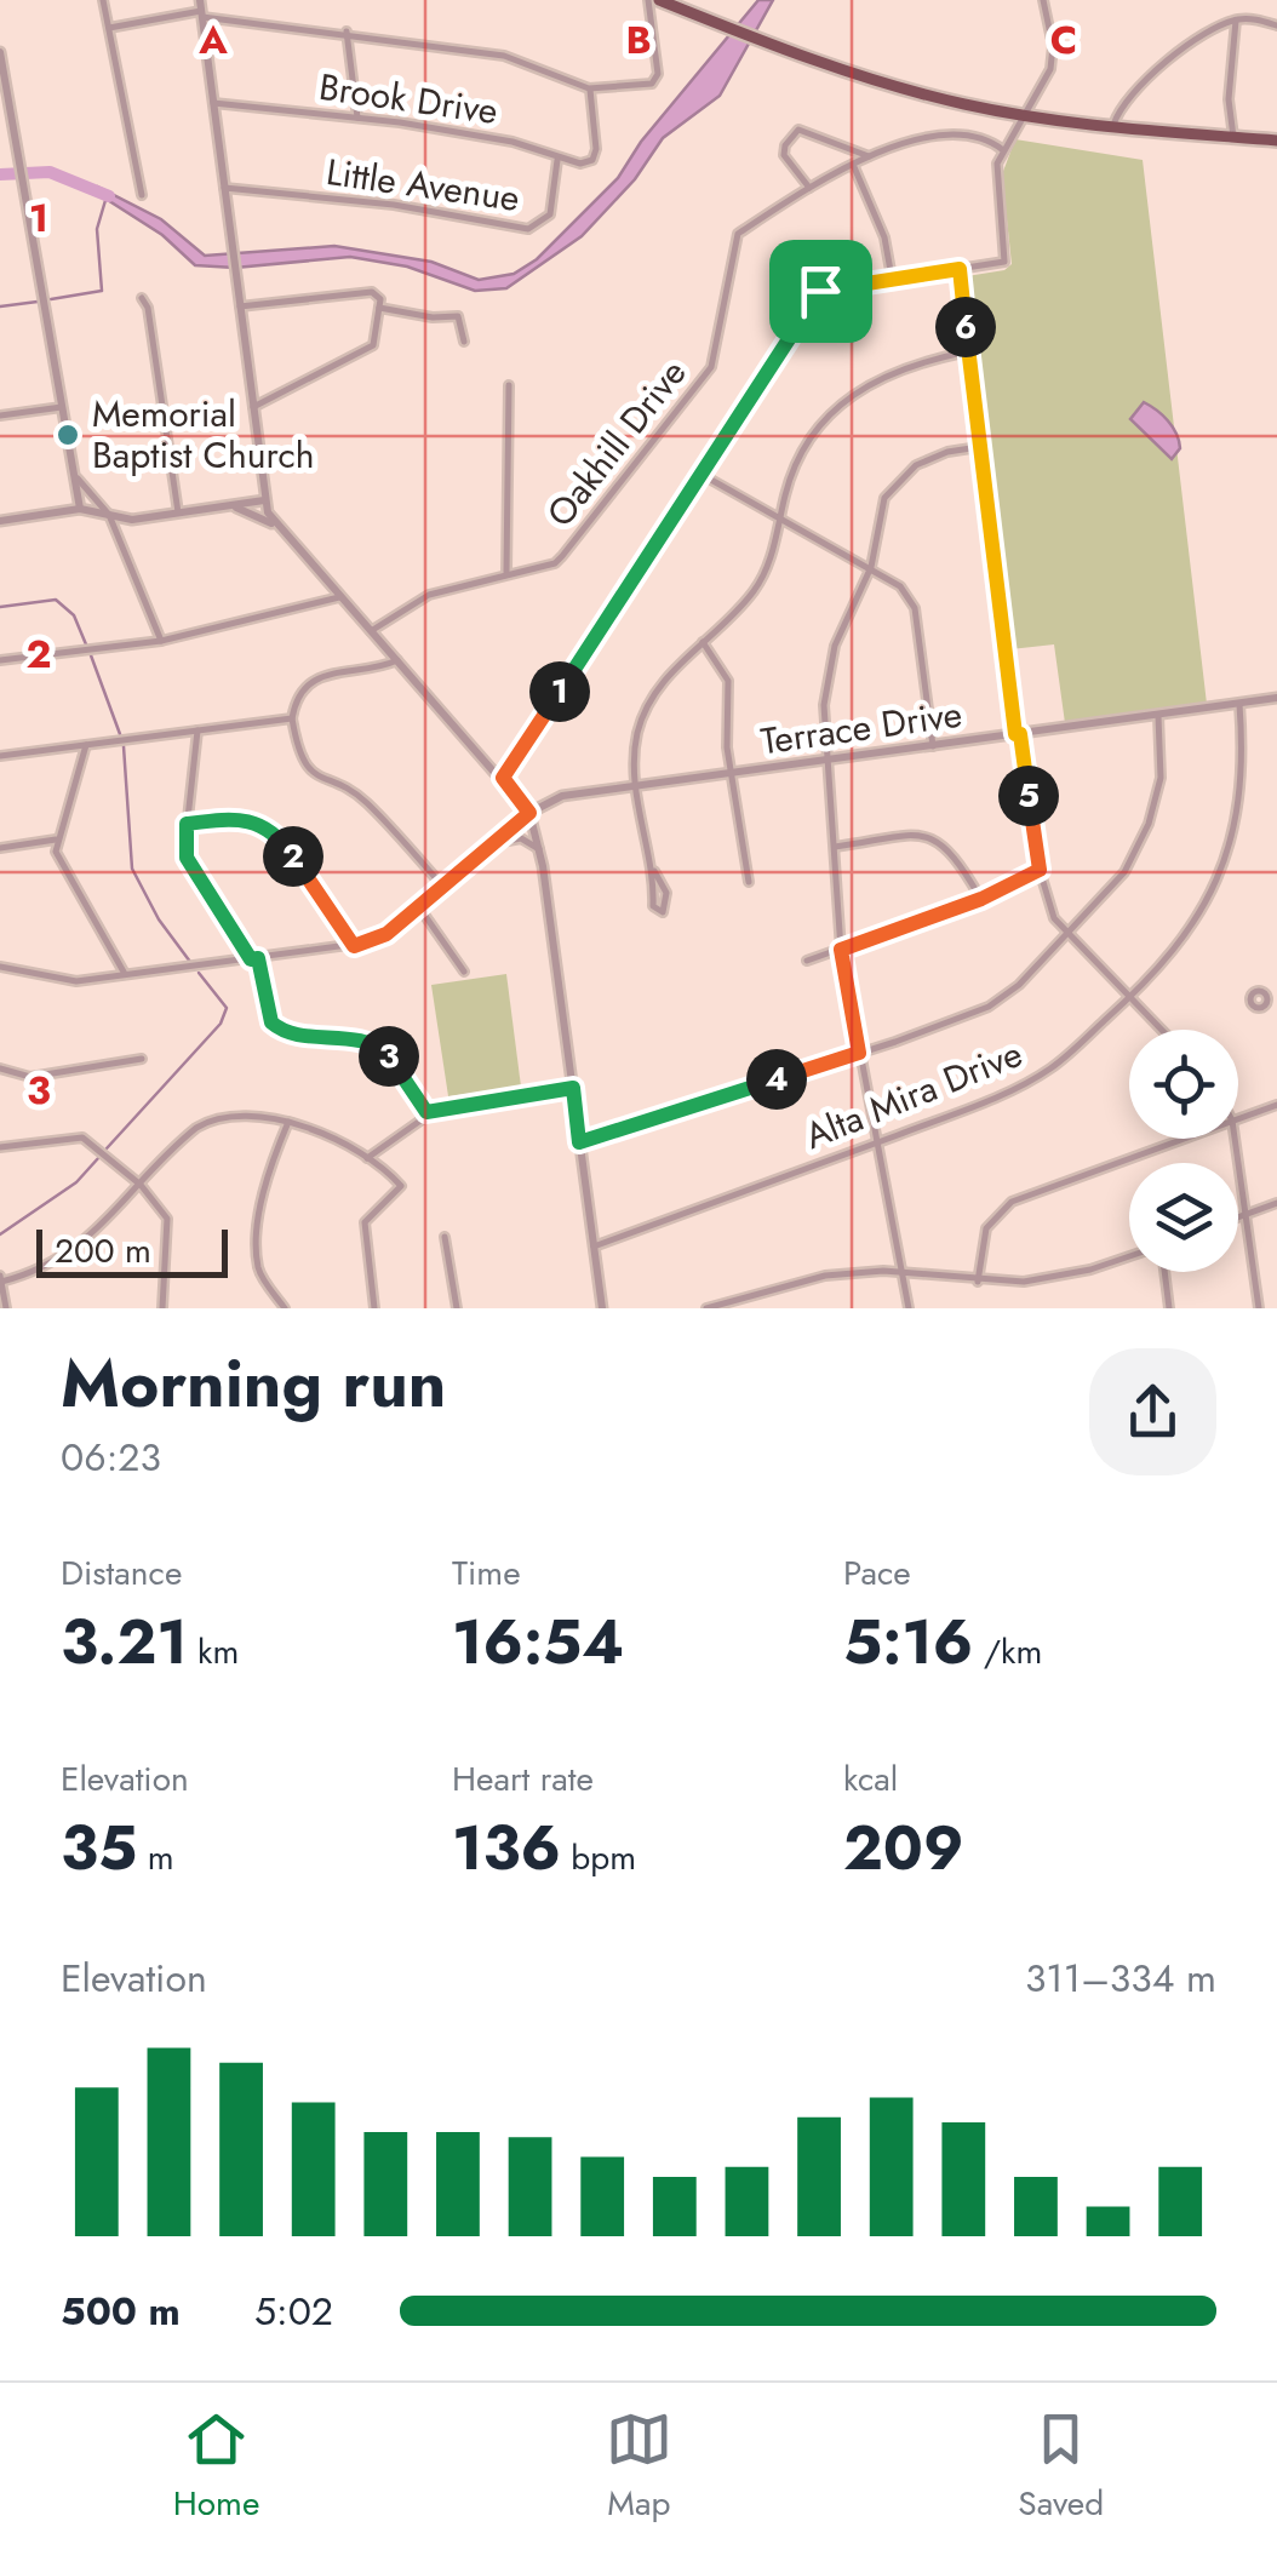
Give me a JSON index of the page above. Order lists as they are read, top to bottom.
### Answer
{
  "streets": {
    "street": [
      "Brook Drive",
      "Little Avenue",
      "Oakhill Drive",
      "Terrace Drive",
      "Alta Mira Drive"
    ]
  },
  "crossings": [
    ["Brook Drive", "Little Avenue"],
    ["Terrace Drive", "Alta Mira Drive"]
  ],
  "places": ["Memorial Baptist Church"],
  "scale_bar": "200 m",
  "page": {
    "pins": [
      "6",
      "1",
      "5",
      "2",
      "3",
      "4"
    ],
    "scale": "200 m",
    "heading": ["Morning run", "06:23"],
    "stats": [
      ["Distance", "3.21 km"],
      ["Time", "16:54"],
      ["Pace", "5:16 /km"],
      ["Elevation", "35 m"],
      ["Heart rate", "136 bpm"],
      ["kcal", "209"]
    ],
    "chart": ["Elevation", "311–334 m"],
    "list": [
      {
        "name": "500 m",
        "note": "5:02"
      }
    ],
    "tabs": ["Home", "Map", "Saved"]
  },
  "grid": {
    "columns": ["A", "B", "C"],
    "rows": ["1", "2", "3"]
  }
}
